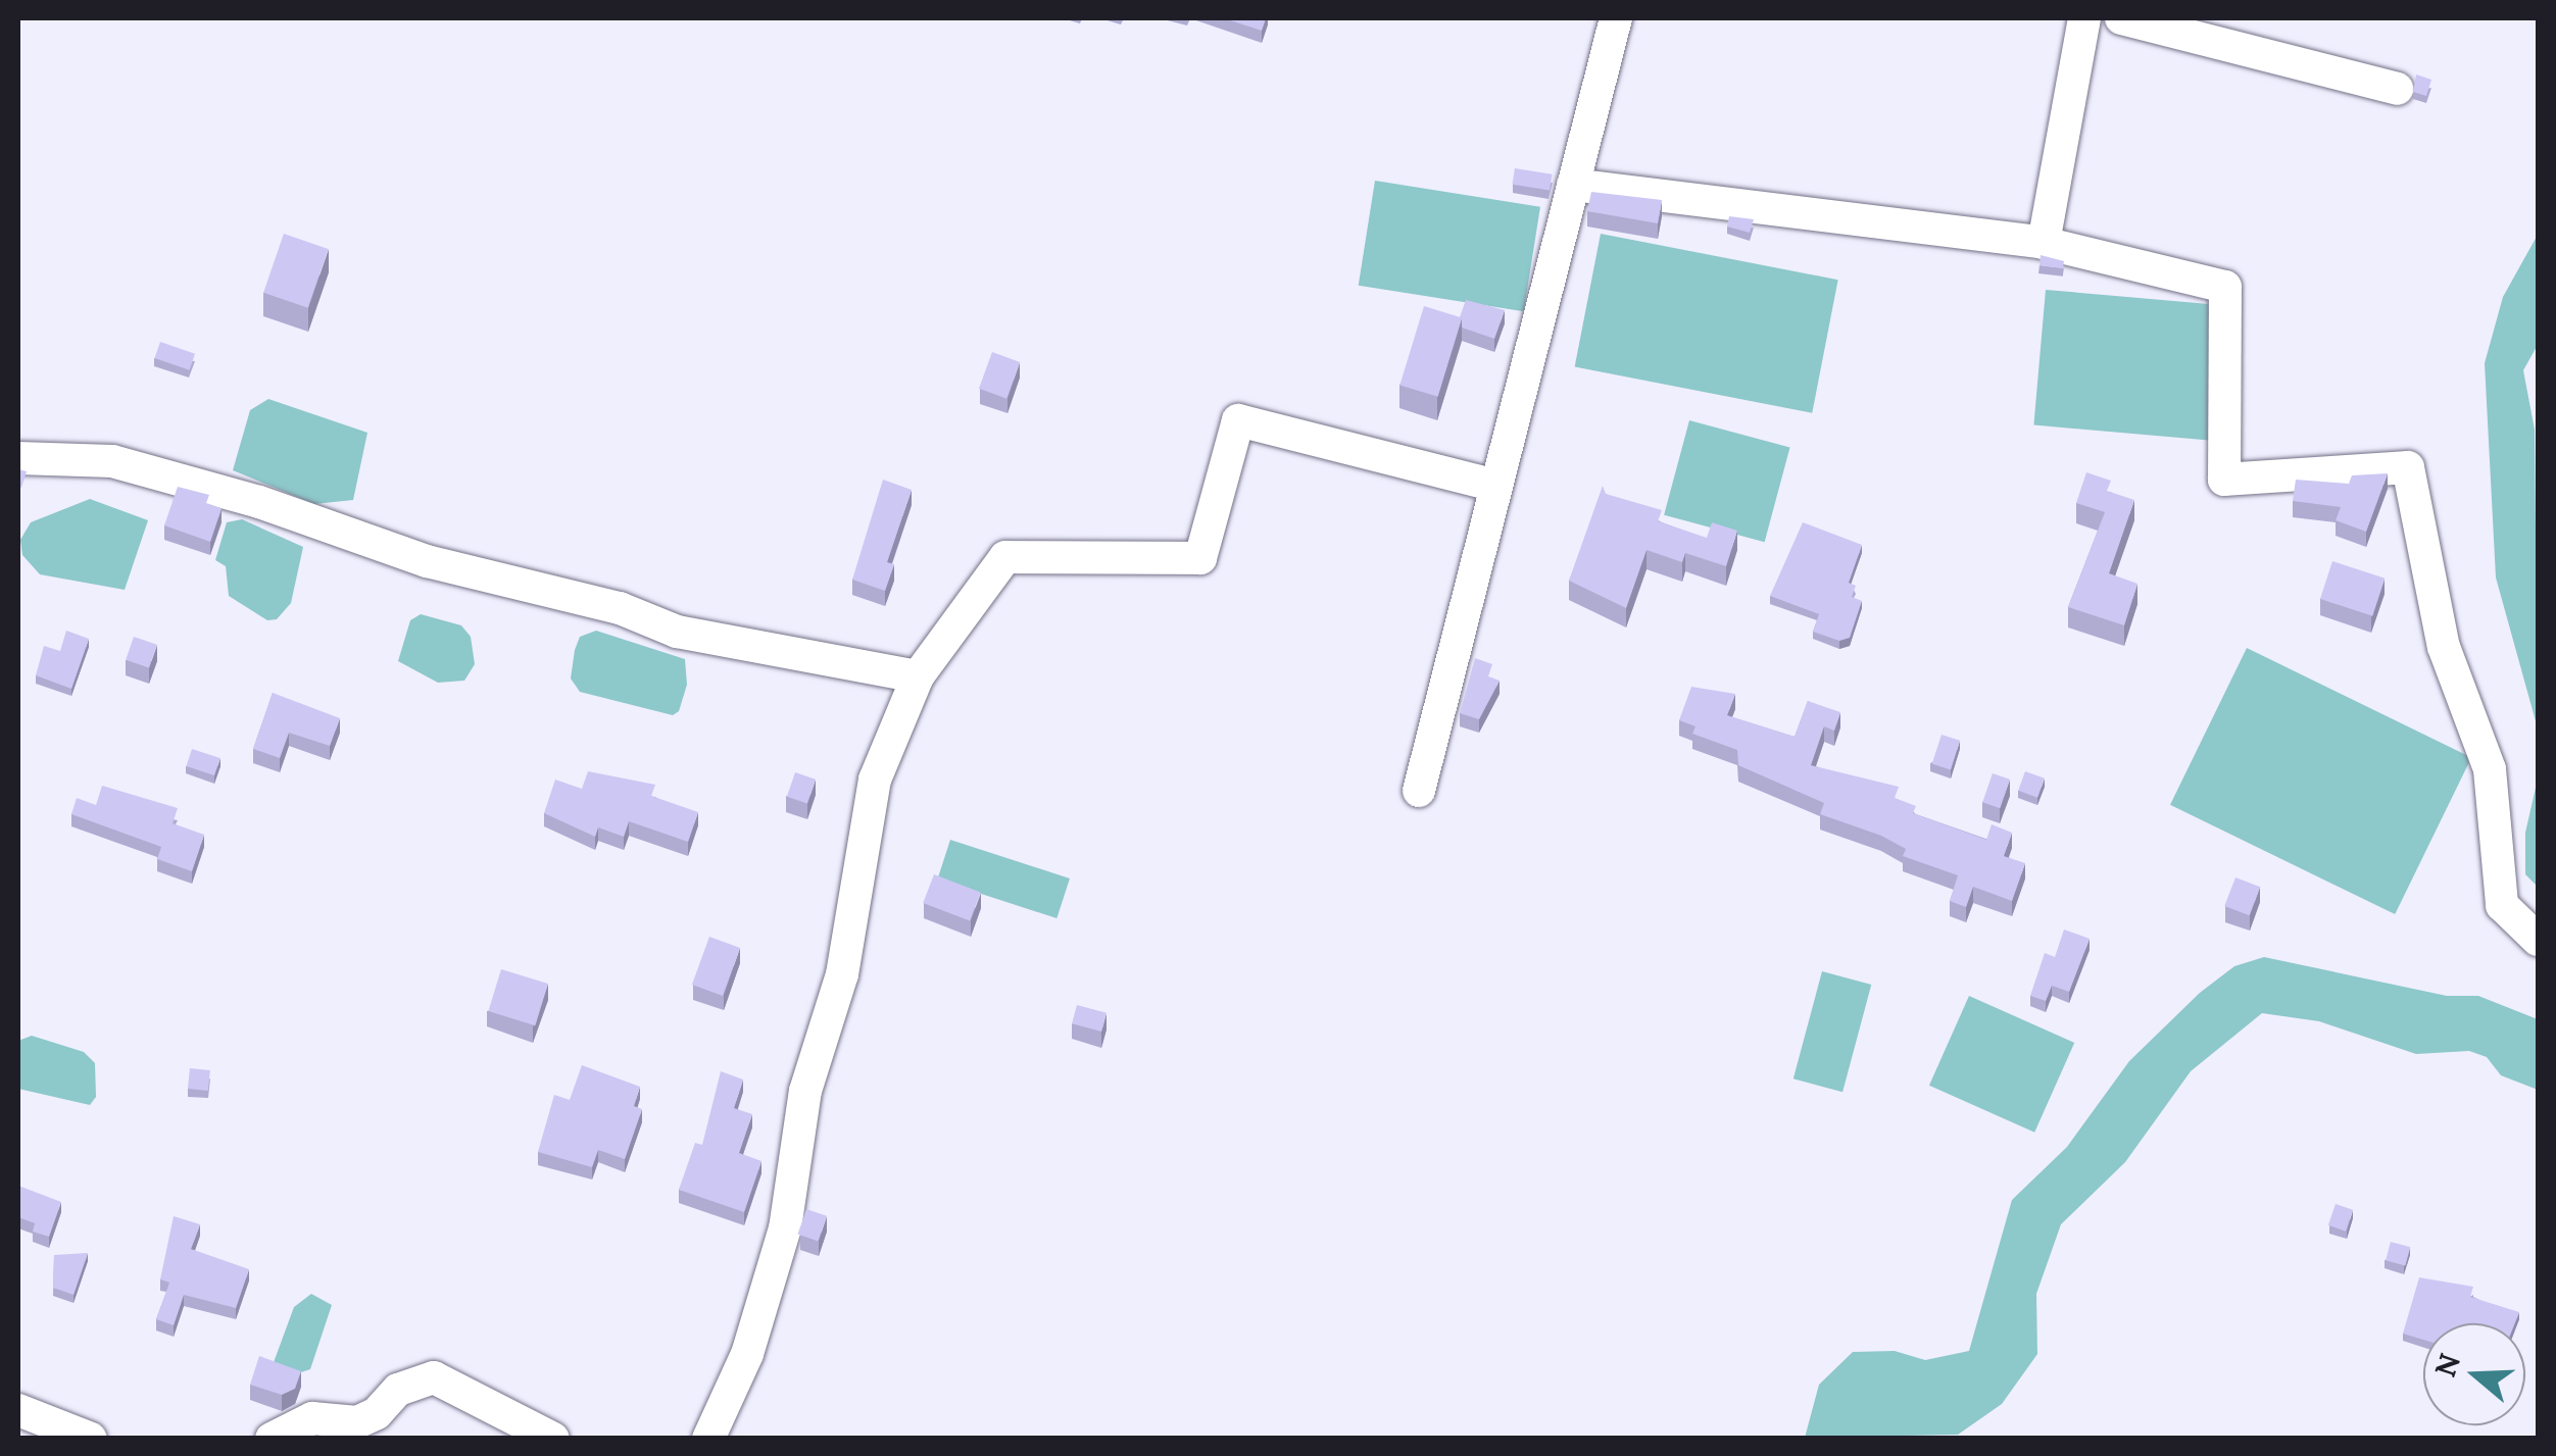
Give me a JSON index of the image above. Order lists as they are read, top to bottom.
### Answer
{
  "north": "left"
}
